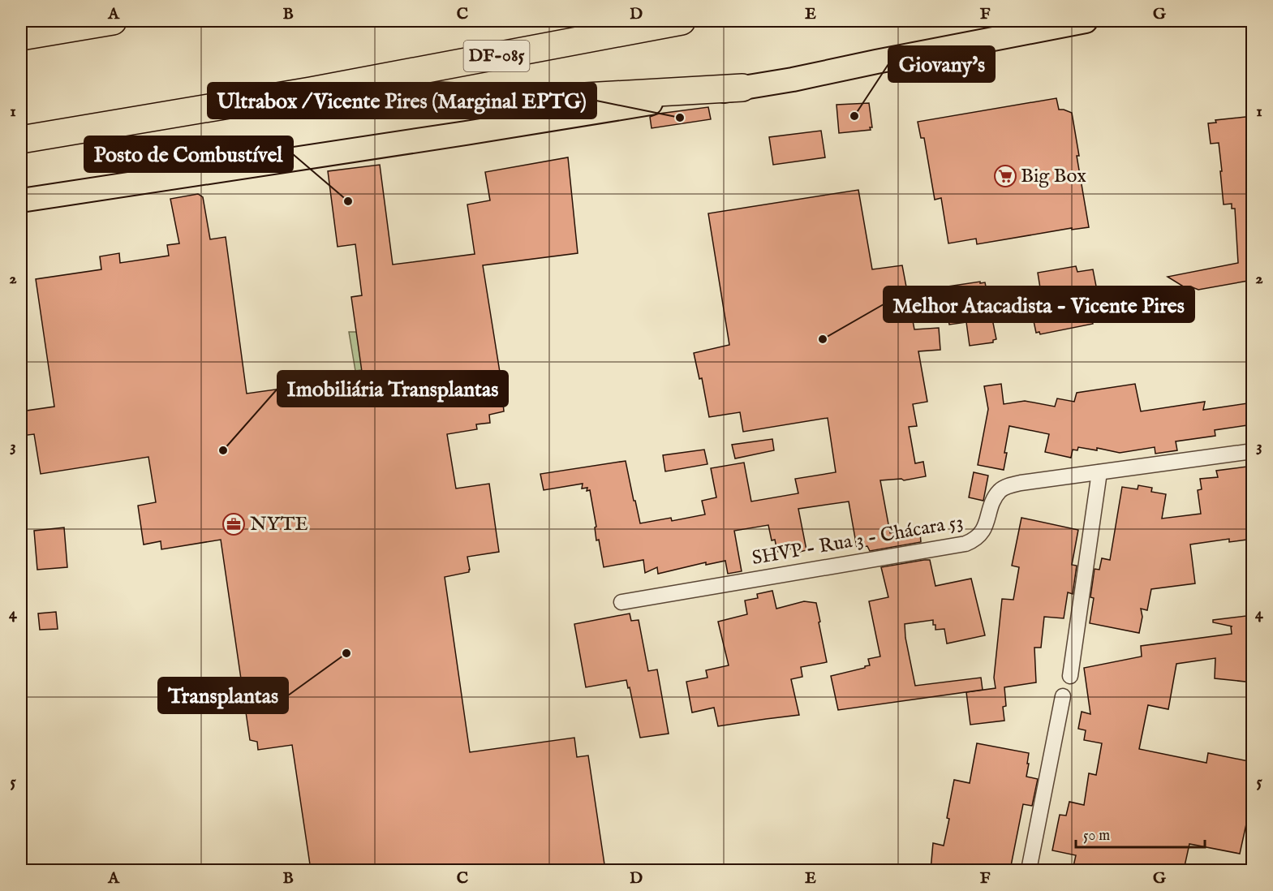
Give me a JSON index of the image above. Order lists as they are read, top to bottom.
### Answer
{
  "streets": {
    "highway": ["DF-085"],
    "street": ["SHVP - Rua 3 - Chácara 53"]
  },
  "places": {
    "other": [
      "Giovany's",
      "Ultrabox / Vicente Pires (Marginal EPTG)",
      "Posto de Combustível",
      "Melhor Atacadista - Vicente Pires",
      "Imobiliária Transplantas",
      "Transplantas"
    ],
    "supermarket": ["Big Box"],
    "office": ["NYTE"]
  },
  "scale_bar": "50 m",
  "grid": {
    "columns": [
      "A",
      "B",
      "C",
      "D",
      "E",
      "F",
      "G"
    ],
    "rows": [
      "1",
      "2",
      "3",
      "4",
      "5"
    ]
  }
}
